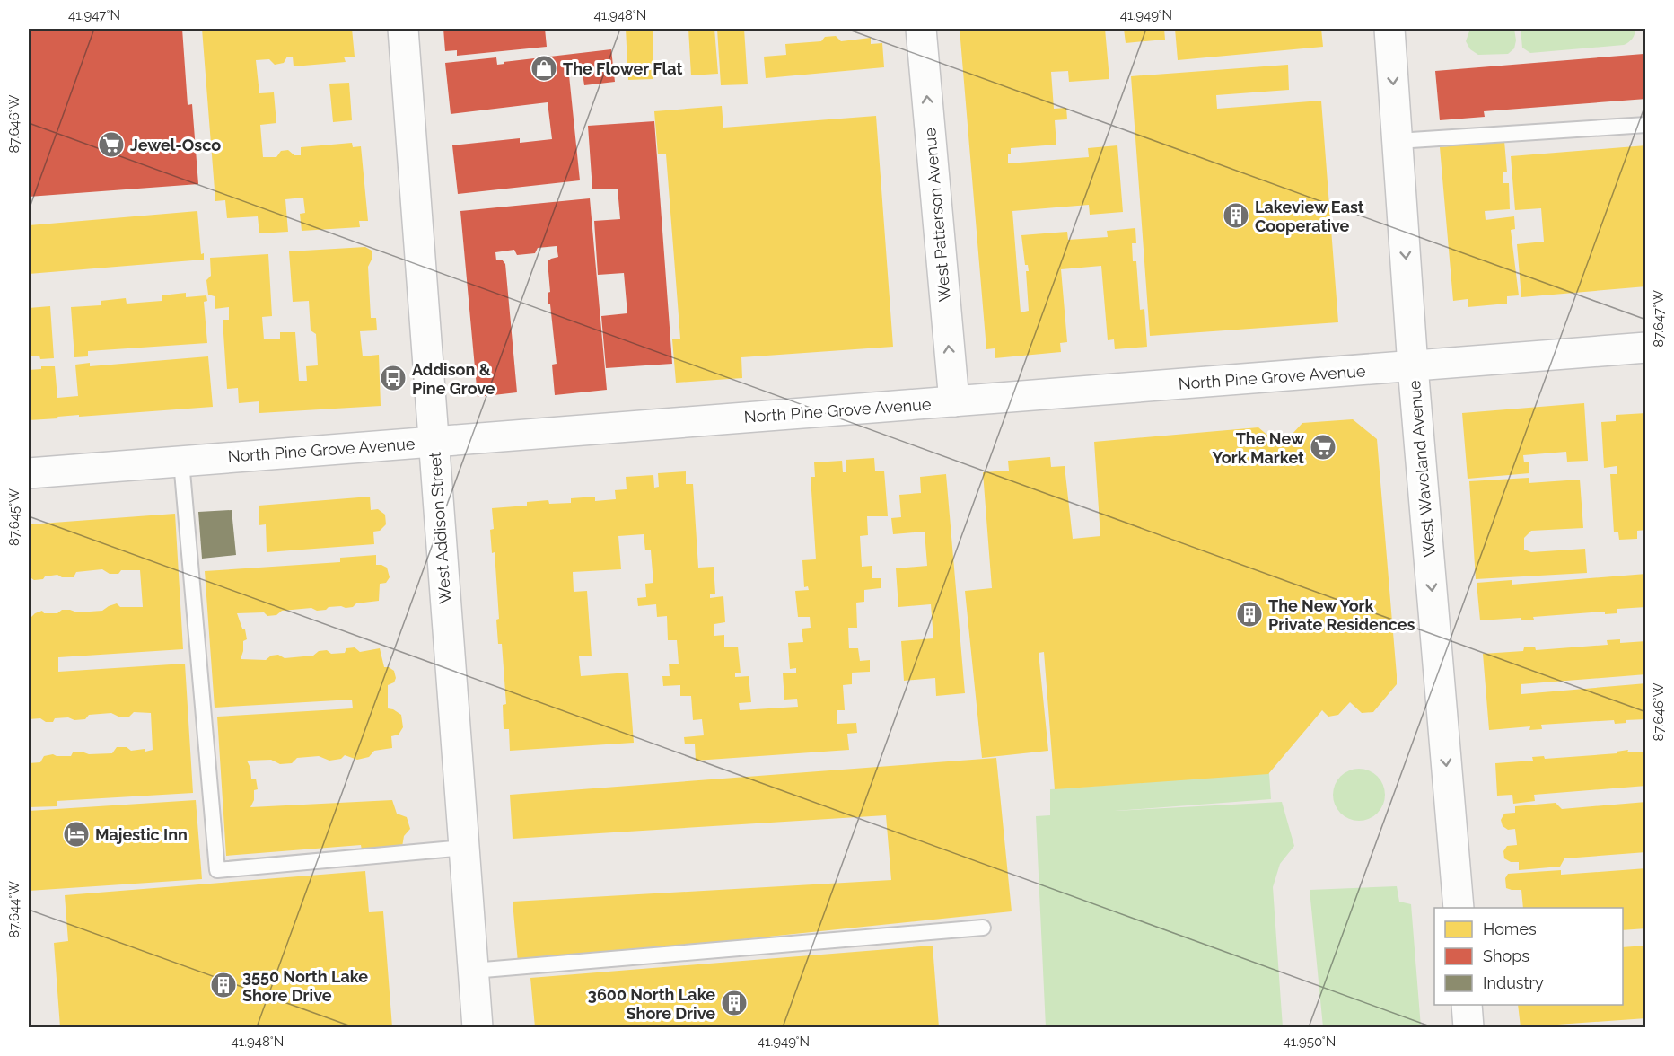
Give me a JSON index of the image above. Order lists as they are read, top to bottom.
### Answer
{
  "streets": {
    "street": [
      "West Patterson Avenue",
      "North Pine Grove Avenue",
      "West Waveland Avenue",
      "West Addison Street"
    ]
  },
  "crossings": [
    ["West Patterson Avenue", "North Pine Grove Avenue"],
    ["North Pine Grove Avenue", "West Waveland Avenue"],
    ["North Pine Grove Avenue", "West Addison Street"]
  ],
  "one_way": ["West Patterson Avenue", "West Waveland Avenue"],
  "places": {
    "shop": ["The Flower Flat"],
    "supermarket": ["Jewel-Osco", "The New York Market"],
    "building": [
      "Lakeview East Cooperative",
      "The New York Private Residences",
      "3550 North Lake Shore Drive",
      "3600 North Lake Shore Drive"
    ],
    "bus stop": ["Addison & Pine Grove"],
    "hotel": ["Majestic Inn"]
  },
  "legend": ["Homes", "Shops", "Industry"],
  "coordinates": [
    "41.947°N",
    "41.948°N",
    "41.949°N",
    "87.646°W",
    "87.647°W",
    "87.645°W",
    "87.644°W",
    "41.950°N"
  ]
}
